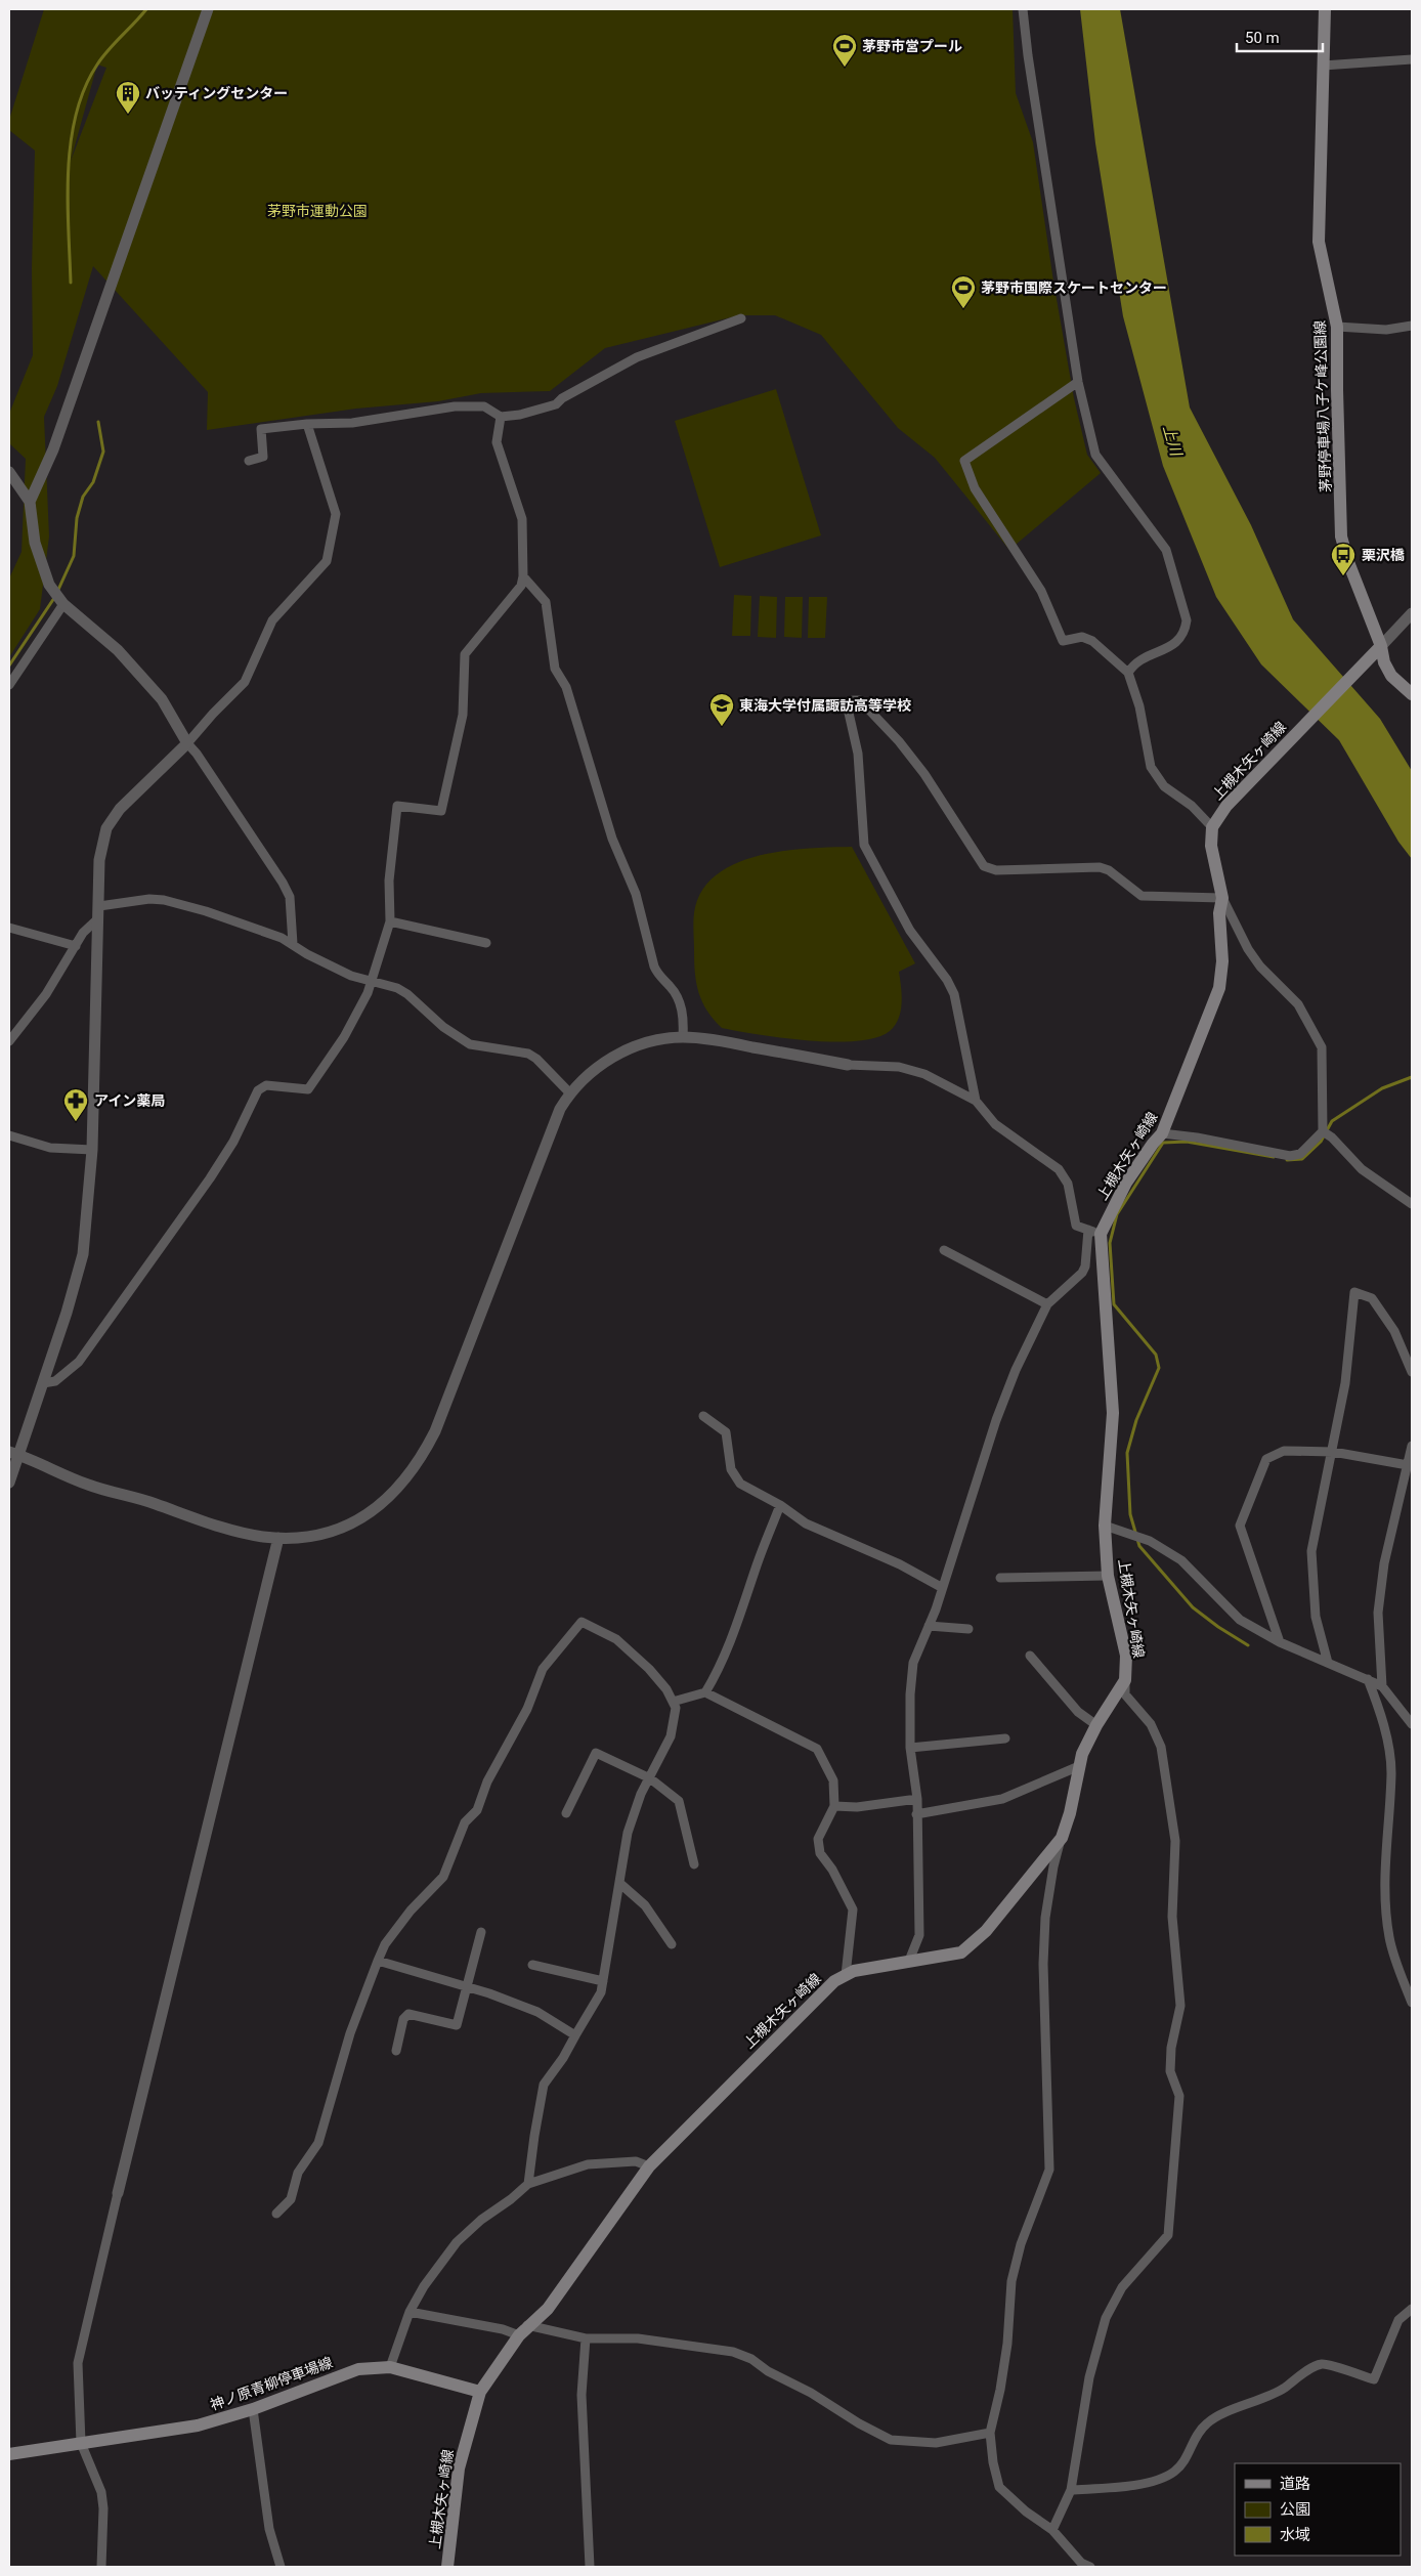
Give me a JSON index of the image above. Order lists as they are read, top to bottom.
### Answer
{
  "streets": {
    "main road": ["茅野停車場八子ケ峰公園線", "上槻木矢ヶ崎線", "神ノ原青柳停車場線"]
  },
  "crossings": [
    ["茅野停車場八子ケ峰公園線", "上槻木矢ヶ崎線"],
    ["上槻木矢ヶ崎線", "神ノ原青柳停車場線"]
  ],
  "water": ["上川"],
  "parks": ["茅野市運動公園"],
  "places": {
    "sports": ["茅野市営プール", "茅野市国際スケートセンター"],
    "building": ["バッティングセンター"],
    "bus stop": ["栗沢橋"],
    "school or university": ["東海大学付属諏訪高等学校"],
    "pharmacy": ["アイン薬局"]
  },
  "legend": ["道路", "公園", "水域"],
  "scale_bar": "50 m"
}
